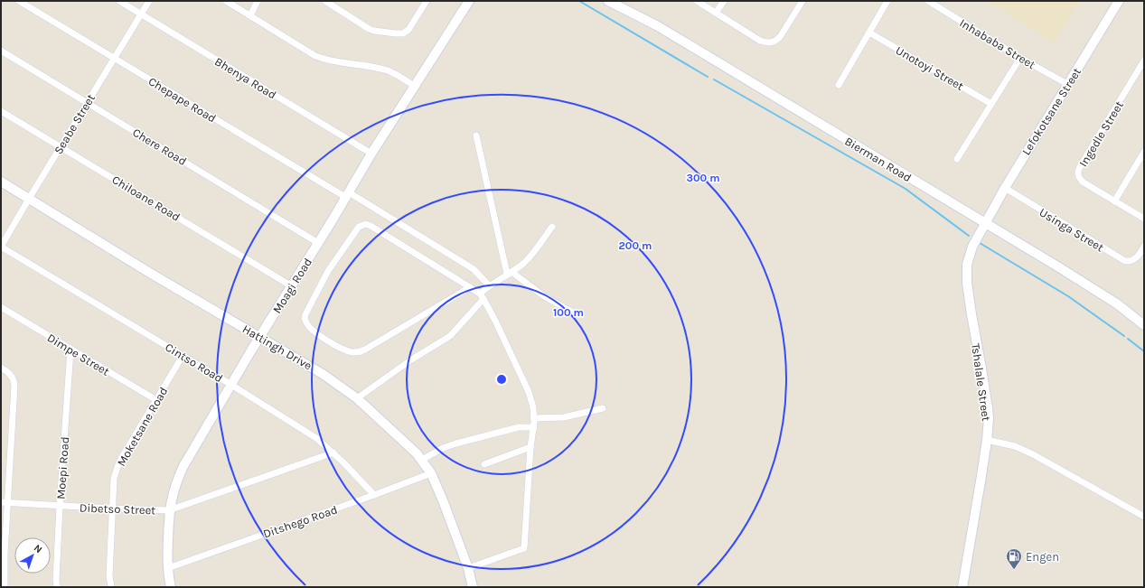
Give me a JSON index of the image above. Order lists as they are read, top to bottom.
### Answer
{
  "streets": {
    "street": [
      "Inhababa Street",
      "Unotoyi Street",
      "Bhenya Road",
      "Chepape Road",
      "Lefokotsane Street",
      "Seabe Street",
      "Ingedle Street",
      "Chere Road",
      "Bierman Road",
      "Chiloane Road",
      "Usinga Street",
      "Moagi Road",
      "Hattingh Drive",
      "Dimpe Street",
      "Cintso Road",
      "Tshalale Street",
      "Moketsane Road",
      "Moepi Road",
      "Dibetso Street",
      "Ditshego Road"
    ]
  },
  "crossings": [
    ["Inhababa Street", "Lefokotsane Street"],
    ["Bhenya Road", "Seabe Street"],
    ["Bhenya Road", "Moagi Road"],
    ["Chepape Road", "Seabe Street"],
    ["Chepape Road", "Moagi Road"],
    ["Lefokotsane Street", "Bierman Road"],
    ["Lefokotsane Street", "Usinga Street"],
    ["Lefokotsane Street", "Tshalale Street"],
    ["Seabe Street", "Chere Road"],
    ["Seabe Street", "Chiloane Road"],
    ["Seabe Street", "Hattingh Drive"],
    ["Seabe Street", "Cintso Road"],
    ["Chere Road", "Moagi Road"],
    ["Bierman Road", "Tshalale Street"],
    ["Chiloane Road", "Moagi Road"],
    ["Moagi Road", "Hattingh Drive"],
    ["Moagi Road", "Cintso Road"],
    ["Moagi Road", "Dibetso Street"],
    ["Moagi Road", "Ditshego Road"],
    ["Hattingh Drive", "Ditshego Road"],
    ["Dimpe Street", "Moketsane Road"],
    ["Dimpe Street", "Moepi Road"],
    ["Cintso Road", "Moketsane Road"],
    ["Cintso Road", "Ditshego Road"],
    ["Moketsane Road", "Dibetso Street"],
    ["Moepi Road", "Dibetso Street"]
  ],
  "places": {
    "fuel station": ["Engen"]
  },
  "north": "top right",
  "rings": ["300 m", "200 m", "100 m"]
}
